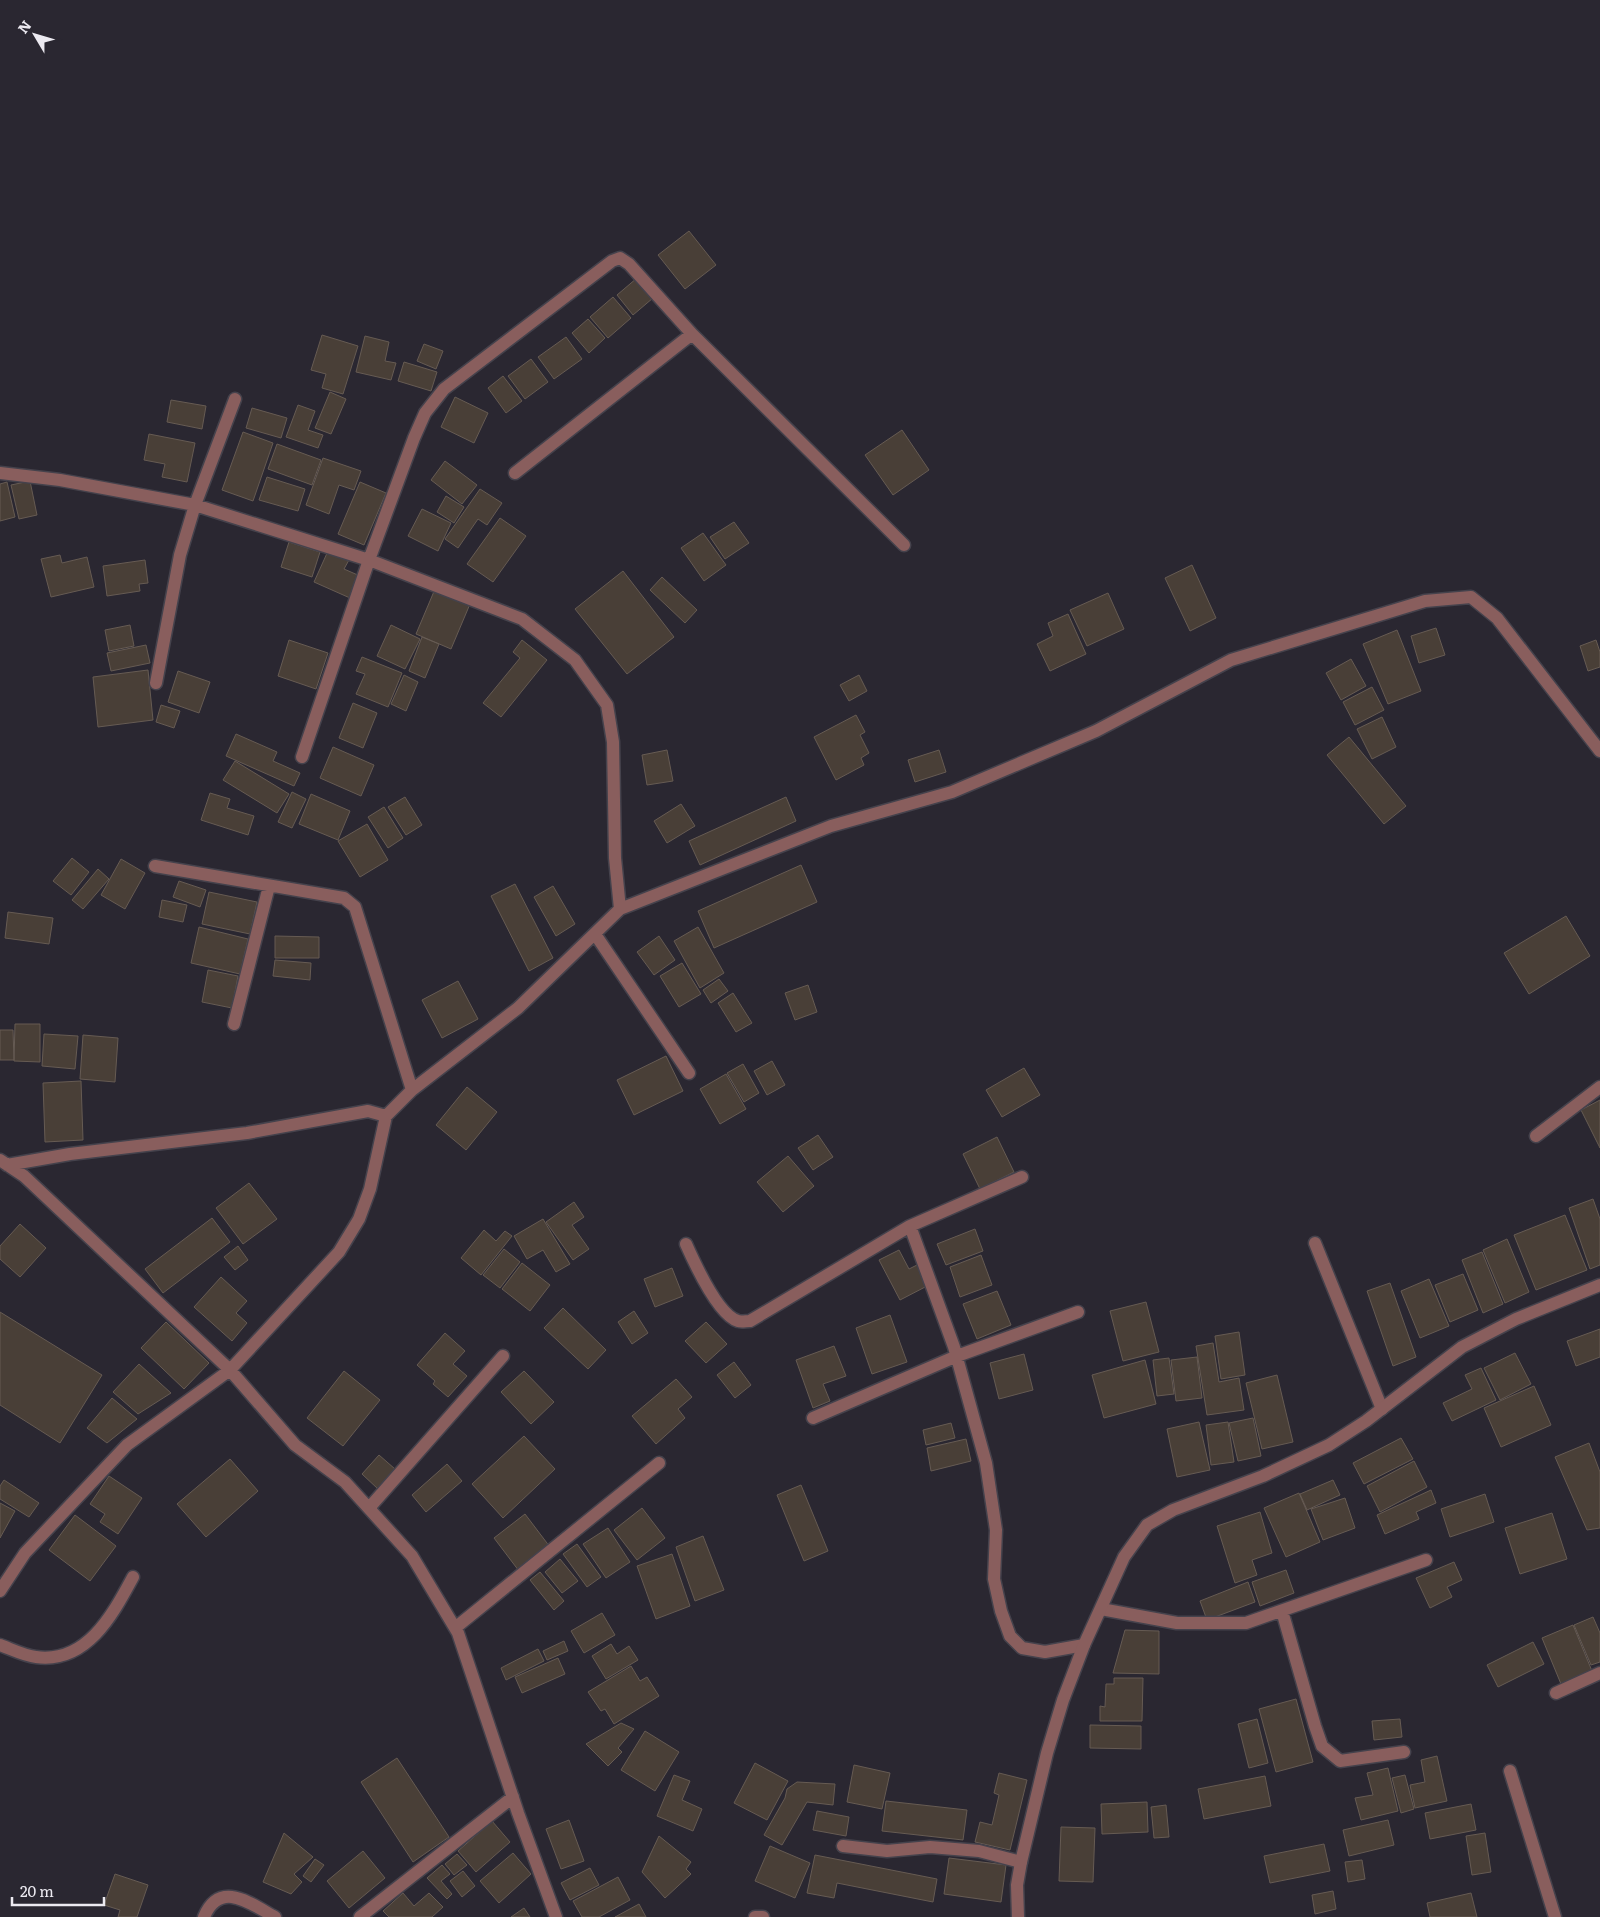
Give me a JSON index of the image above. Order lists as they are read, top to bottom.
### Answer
{
  "scale_bar": "20 m",
  "north": "top left"
}
